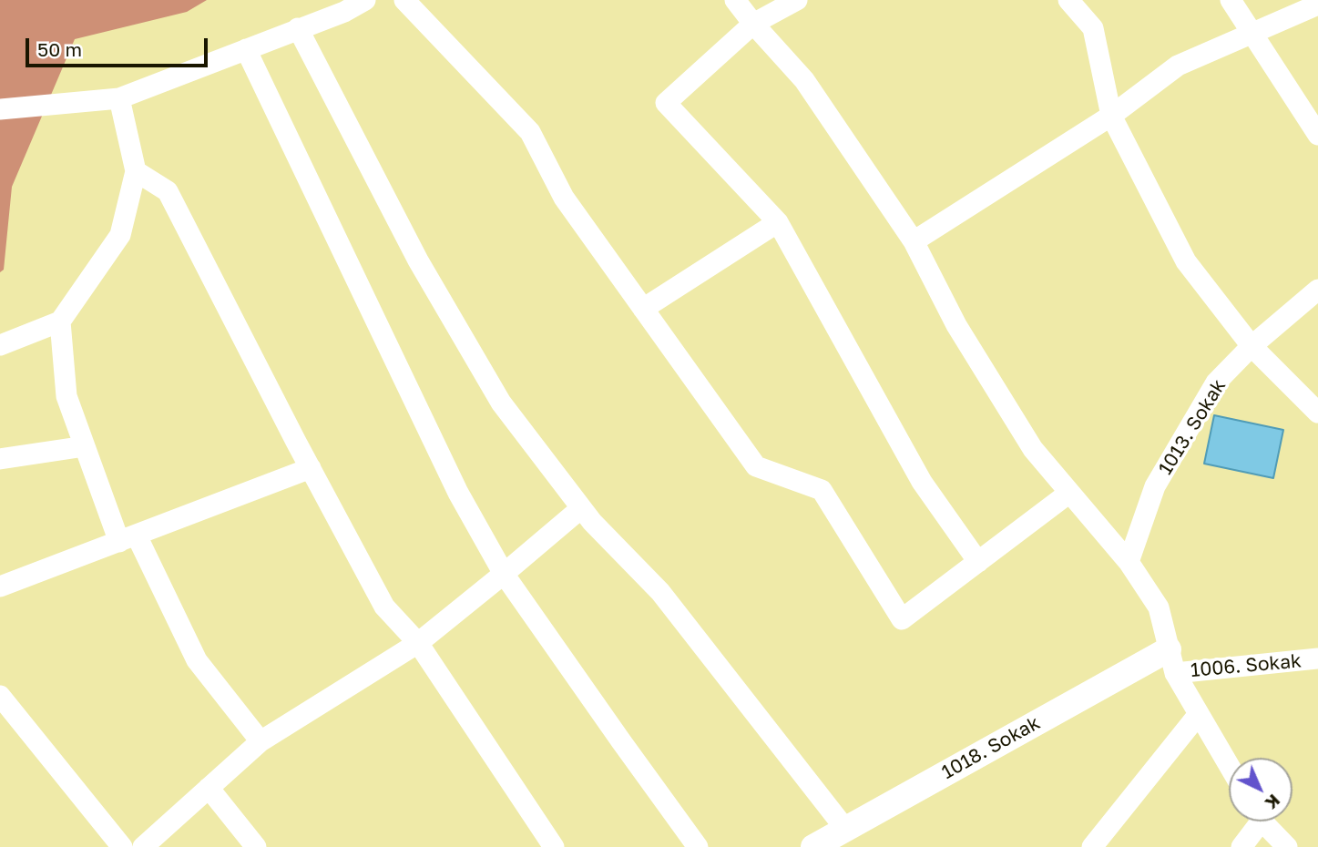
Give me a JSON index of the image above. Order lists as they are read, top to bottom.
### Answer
{
  "streets": {
    "street": ["1013. Sokak", "1006. Sokak", "1018. Sokak"]
  },
  "crossings": [
    ["1006. Sokak", "1018. Sokak"]
  ],
  "scale_bar": "50 m",
  "north": "bottom right"
}
